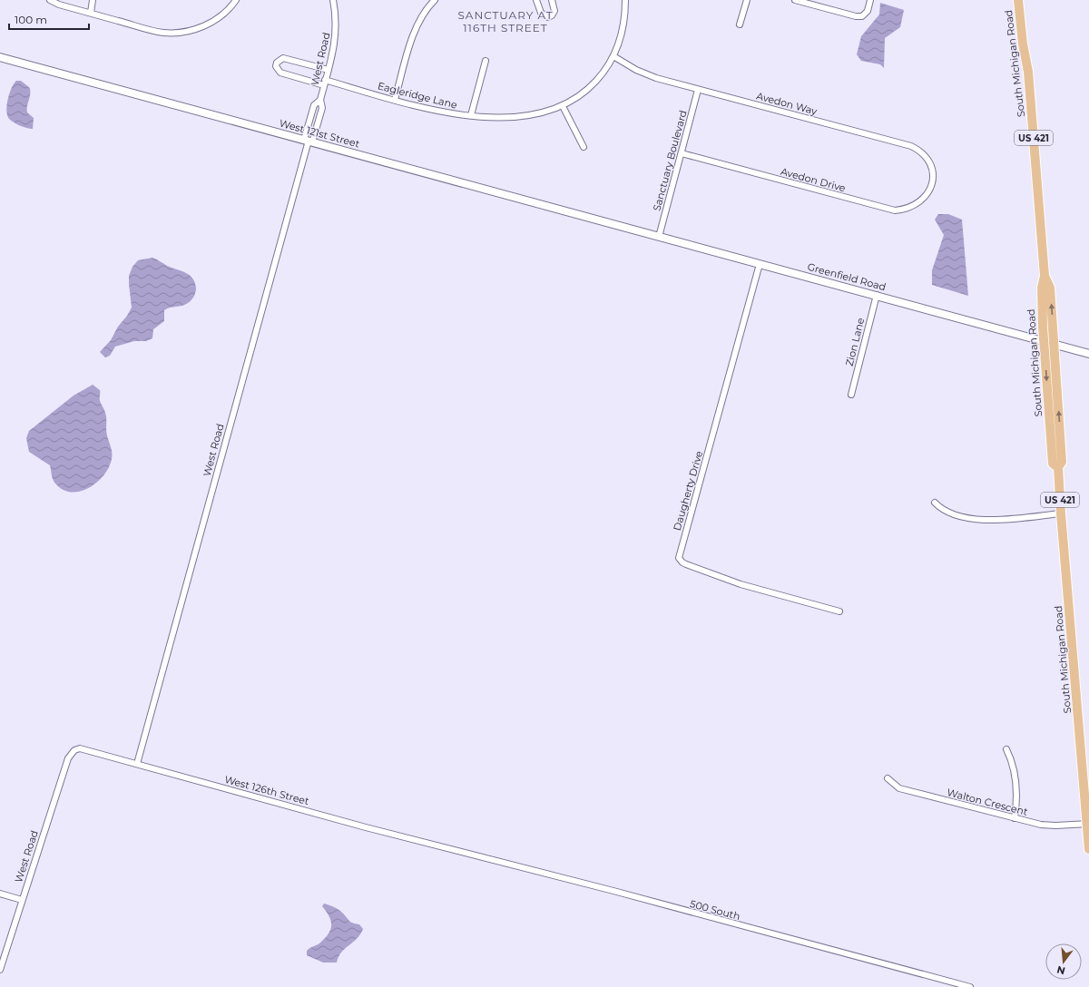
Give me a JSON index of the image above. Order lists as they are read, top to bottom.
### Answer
{
  "streets": {
    "main road": ["South Michigan Road", "US 421"],
    "street": [
      "West Road",
      "Eagleridge Lane",
      "Avedon Way",
      "West 121st Street",
      "Sanctuary Boulevard",
      "Avedon Drive",
      "Greenfield Road",
      "Zion Lane",
      "Daugherty Drive",
      "West 126th Street",
      "Walton Crescent",
      "500 South"
    ]
  },
  "crossings": [
    ["West Road", "Eagleridge Lane"],
    ["West Road", "West 121st Street"],
    ["West Road", "West 126th Street"],
    ["South Michigan Road", "Greenfield Road"],
    ["South Michigan Road", "Walton Crescent"],
    ["Eagleridge Lane", "Avedon Way"],
    ["Avedon Way", "Sanctuary Boulevard"],
    ["Avedon Way", "Avedon Drive"],
    ["West 121st Street", "Greenfield Road"],
    ["Sanctuary Boulevard", "Avedon Drive"],
    ["Sanctuary Boulevard", "Greenfield Road"],
    ["Greenfield Road", "Zion Lane"],
    ["Greenfield Road", "Daugherty Drive"],
    ["West 126th Street", "500 South"]
  ],
  "districts": ["SANCTUARY AT 116TH STREET"],
  "scale_bar": "100 m",
  "north": "bottom"
}
